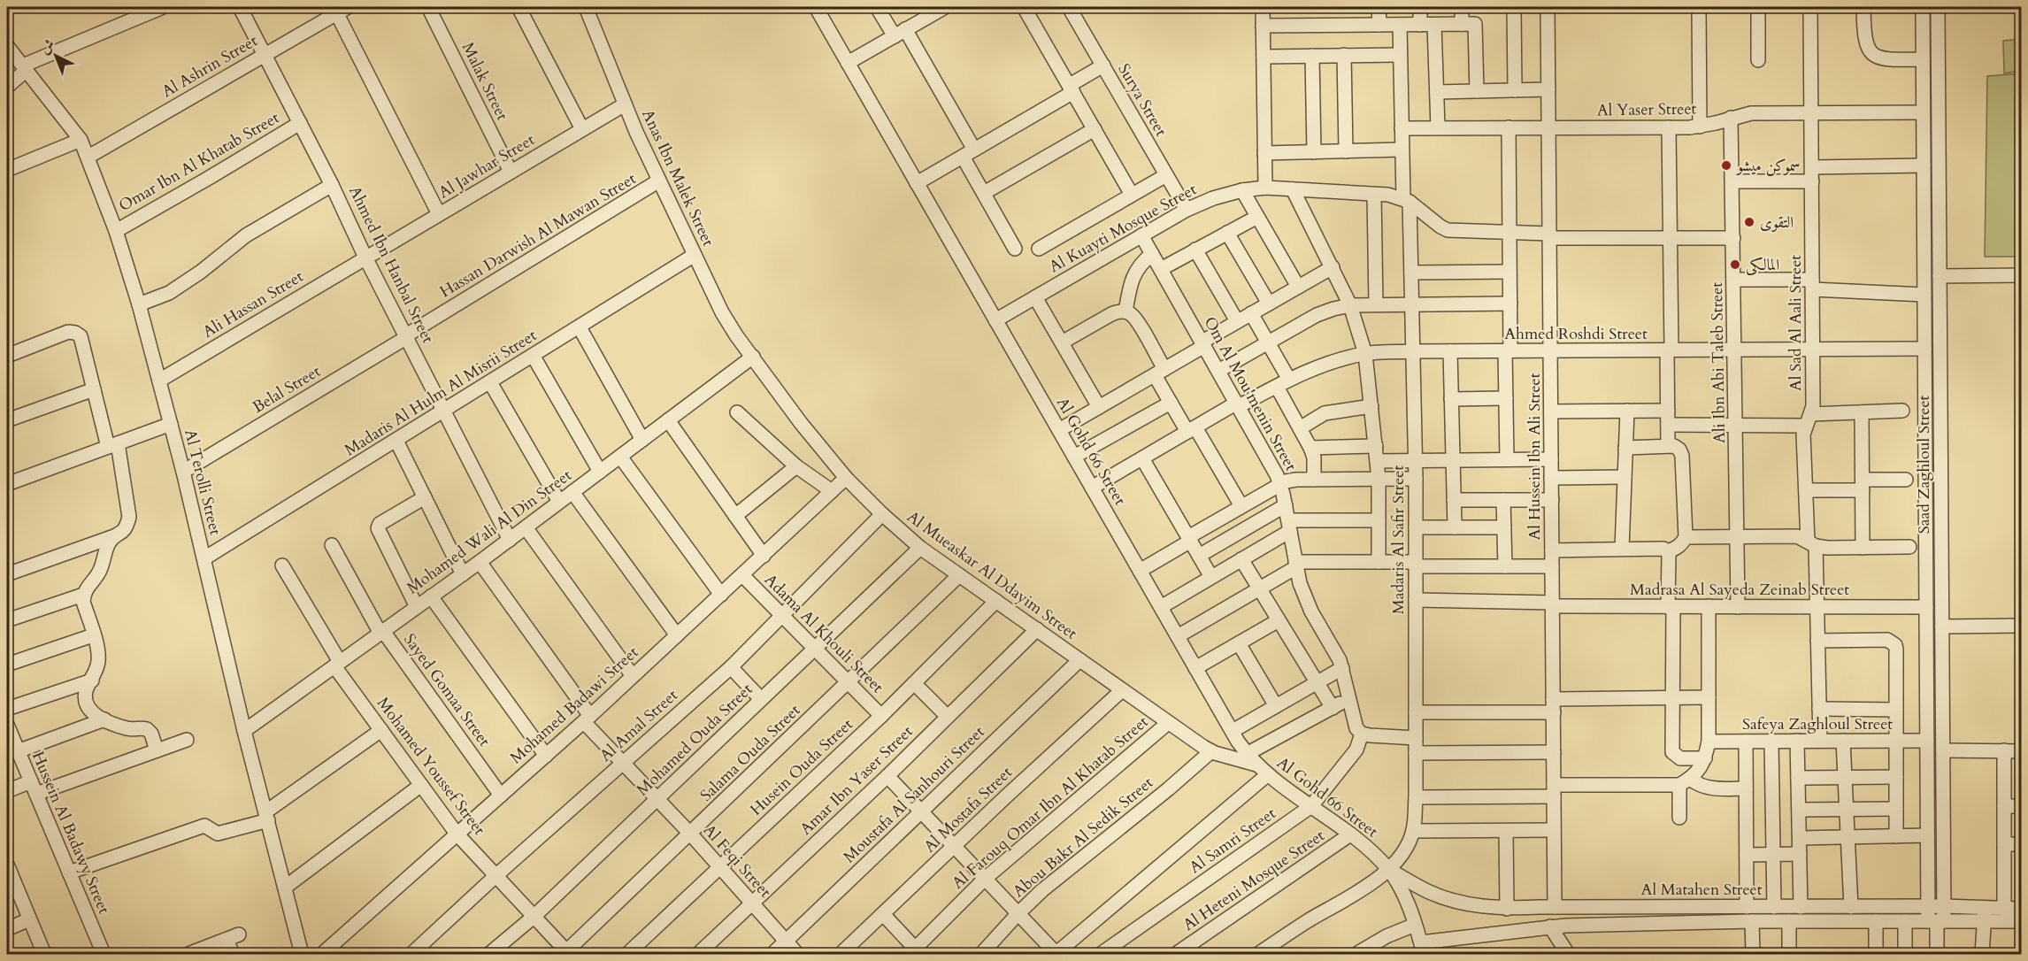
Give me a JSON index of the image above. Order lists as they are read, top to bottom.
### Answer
{
  "streets": {
    "street": [
      "Al Ashrin Street",
      "Malak Street",
      "Surya Street",
      "Al Yaser Street",
      "Omar Ibn Al Khatab Street",
      "Al Jawhar Street",
      "Anas Ibn Malek Street",
      "Al Kuayti Mosque Street",
      "Hassan Darwish Al Mawan Street",
      "Ahmed Ibn Hanbal Street",
      "Ali Hassan Street",
      "Al Sad Al Aali Street",
      "Ahmed Roshdi Street",
      "Ali Ibn Abi Taleb Street",
      "Belal Street",
      "Madaris Al Hulm Al Misrii Street",
      "Om Al Mou'menin Street",
      "Al Gohd 66 Street",
      "Al Hussein Ibn Ali Street",
      "Saad Zaghloul Street",
      "Al Terolli Street",
      "Mohamed Wali Al Din Street",
      "Madaris Al Safir Street",
      "Al Mueaskar Al Ddayim Street",
      "Madrasa Al Sayeda Zeinab Street",
      "Adama Al Khouli Street",
      "Sayed Gomaa Street",
      "Mohamed Badawi Street",
      "Safeya Zaghloul Street",
      "Al Amal Street",
      "Mohamed Ouda Street",
      "Salama Ouda Street",
      "Mohamed Youssef Street",
      "Husein Ouda Street",
      "Amar Ibn Yaser Street",
      "Moustafa Al Sanhouri Street",
      "Al Farouq Omar Ibn Al Khatab Street",
      "Al Mostafa Street",
      "Hussein Al Badawy Street",
      "Abou Bakr Al Sedik Street",
      "Al Samri Street",
      "Al Feqi Street",
      "Al Heteni Mosque Street",
      "Al Matahen Street"
    ]
  },
  "crossings": [
    ["Al Ashrin Street", "Ahmed Ibn Hanbal Street"],
    ["Al Ashrin Street", "Al Terolli Street"],
    ["Malak Street", "Al Jawhar Street"],
    ["Surya Street", "Al Kuayti Mosque Street"],
    ["Al Yaser Street", "Al Sad Al Aali Street"],
    ["Al Yaser Street", "Ali Ibn Abi Taleb Street"],
    ["Al Yaser Street", "Al Hussein Ibn Ali Street"],
    ["Al Yaser Street", "Saad Zaghloul Street"],
    ["Al Yaser Street", "Madaris Al Safir Street"],
    ["Omar Ibn Al Khatab Street", "Ahmed Ibn Hanbal Street"],
    ["Omar Ibn Al Khatab Street", "Al Terolli Street"],
    ["Al Jawhar Street", "Anas Ibn Malek Street"],
    ["Al Jawhar Street", "Ahmed Ibn Hanbal Street"],
    ["Al Jawhar Street", "Ali Hassan Street"],
    ["Anas Ibn Malek Street", "Hassan Darwish Al Mawan Street"],
    ["Anas Ibn Malek Street", "Madaris Al Hulm Al Misrii Street"],
    ["Anas Ibn Malek Street", "Mohamed Wali Al Din Street"],
    ["Anas Ibn Malek Street", "Al Mueaskar Al Ddayim Street"],
    ["Al Kuayti Mosque Street", "Ali Ibn Abi Taleb Street"],
    ["Al Kuayti Mosque Street", "Om Al Mou'menin Street"],
    ["Al Kuayti Mosque Street", "Al Gohd 66 Street"],
    ["Al Kuayti Mosque Street", "Al Hussein Ibn Ali Street"],
    ["Al Kuayti Mosque Street", "Madaris Al Safir Street"],
    ["Hassan Darwish Al Mawan Street", "Ahmed Ibn Hanbal Street"],
    ["Hassan Darwish Al Mawan Street", "Belal Street"],
    ["Ahmed Ibn Hanbal Street", "Ali Hassan Street"],
    ["Ahmed Ibn Hanbal Street", "Belal Street"],
    ["Ahmed Ibn Hanbal Street", "Madaris Al Hulm Al Misrii Street"],
    ["Ahmed Ibn Hanbal Street", "Mohamed Wali Al Din Street"],
    ["Ali Hassan Street", "Al Terolli Street"],
    ["Al Sad Al Aali Street", "Ahmed Roshdi Street"],
    ["Al Sad Al Aali Street", "Madrasa Al Sayeda Zeinab Street"],
    ["Al Sad Al Aali Street", "Safeya Zaghloul Street"],
    ["Ahmed Roshdi Street", "Ali Ibn Abi Taleb Street"],
    ["Ahmed Roshdi Street", "Om Al Mou'menin Street"],
    ["Ahmed Roshdi Street", "Al Gohd 66 Street"],
    ["Ahmed Roshdi Street", "Al Hussein Ibn Ali Street"],
    ["Ahmed Roshdi Street", "Saad Zaghloul Street"],
    ["Ahmed Roshdi Street", "Madaris Al Safir Street"],
    ["Ali Ibn Abi Taleb Street", "Madrasa Al Sayeda Zeinab Street"],
    ["Belal Street", "Al Terolli Street"],
    ["Madaris Al Hulm Al Misrii Street", "Al Terolli Street"],
    ["Om Al Mou'menin Street", "Al Samri Street"],
    ["Al Gohd 66 Street", "Madaris Al Safir Street"],
    ["Al Gohd 66 Street", "Al Mueaskar Al Ddayim Street"],
    ["Al Gohd 66 Street", "Al Samri Street"],
    ["Al Gohd 66 Street", "Al Heteni Mosque Street"],
    ["Al Gohd 66 Street", "Al Matahen Street"],
    ["Al Hussein Ibn Ali Street", "Madrasa Al Sayeda Zeinab Street"],
    ["Al Hussein Ibn Ali Street", "Al Matahen Street"],
    ["Saad Zaghloul Street", "Madrasa Al Sayeda Zeinab Street"],
    ["Saad Zaghloul Street", "Safeya Zaghloul Street"],
    ["Saad Zaghloul Street", "Al Matahen Street"],
    ["Al Terolli Street", "Mohamed Wali Al Din Street"],
    ["Mohamed Wali Al Din Street", "Al Mueaskar Al Ddayim Street"],
    ["Mohamed Wali Al Din Street", "Sayed Gomaa Street"],
    ["Mohamed Wali Al Din Street", "Mohamed Youssef Street"],
    ["Mohamed Wali Al Din Street", "Al Feqi Street"],
    ["Madaris Al Safir Street", "Madrasa Al Sayeda Zeinab Street"],
    ["Madaris Al Safir Street", "Al Matahen Street"],
    ["Al Mueaskar Al Ddayim Street", "Mohamed Badawi Street"],
    ["Al Mueaskar Al Ddayim Street", "Al Amal Street"],
    ["Al Mueaskar Al Ddayim Street", "Mohamed Ouda Street"],
    ["Al Mueaskar Al Ddayim Street", "Salama Ouda Street"],
    ["Al Mueaskar Al Ddayim Street", "Husein Ouda Street"],
    ["Al Mueaskar Al Ddayim Street", "Amar Ibn Yaser Street"],
    ["Al Mueaskar Al Ddayim Street", "Moustafa Al Sanhouri Street"],
    ["Al Mueaskar Al Ddayim Street", "Al Farouq Omar Ibn Al Khatab Street"],
    ["Al Mueaskar Al Ddayim Street", "Al Mostafa Street"],
    ["Al Mueaskar Al Ddayim Street", "Abou Bakr Al Sedik Street"],
    ["Adama Al Khouli Street", "Mohamed Badawi Street"],
    ["Adama Al Khouli Street", "Al Amal Street"],
    ["Adama Al Khouli Street", "Mohamed Ouda Street"],
    ["Adama Al Khouli Street", "Salama Ouda Street"],
    ["Adama Al Khouli Street", "Husein Ouda Street"],
    ["Sayed Gomaa Street", "Mohamed Badawi Street"],
    ["Mohamed Badawi Street", "Mohamed Youssef Street"],
    ["Mohamed Badawi Street", "Al Feqi Street"],
    ["Al Amal Street", "Mohamed Youssef Street"],
    ["Al Amal Street", "Al Feqi Street"],
    ["Mohamed Ouda Street", "Mohamed Youssef Street"],
    ["Mohamed Ouda Street", "Al Feqi Street"],
    ["Salama Ouda Street", "Mohamed Youssef Street"],
    ["Salama Ouda Street", "Al Feqi Street"],
    ["Husein Ouda Street", "Al Feqi Street"],
    ["Amar Ibn Yaser Street", "Al Feqi Street"],
    ["Moustafa Al Sanhouri Street", "Al Feqi Street"]
  ],
  "places": ["سموكن ميشو", "التقوى", "المالكى"],
  "north": "top left"
}
